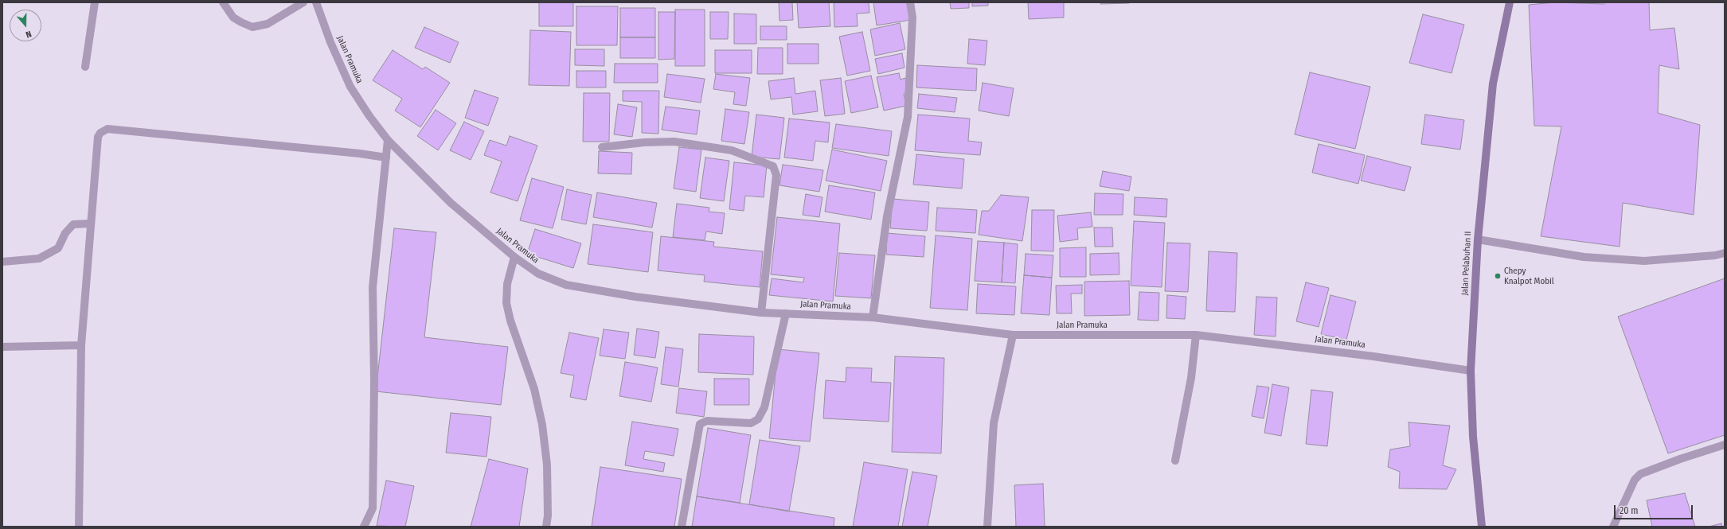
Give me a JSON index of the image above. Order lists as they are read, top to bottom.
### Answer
{
  "streets": {
    "main road": ["Jalan Pelabuhan II"],
    "street": ["Jalan Pramuka"]
  },
  "crossings": [
    ["Jalan Pramuka", "Jalan Pelabuhan II"]
  ],
  "places": ["Chepy Knalpot Mobil"],
  "scale_bar": "20 m",
  "north": "bottom"
}
